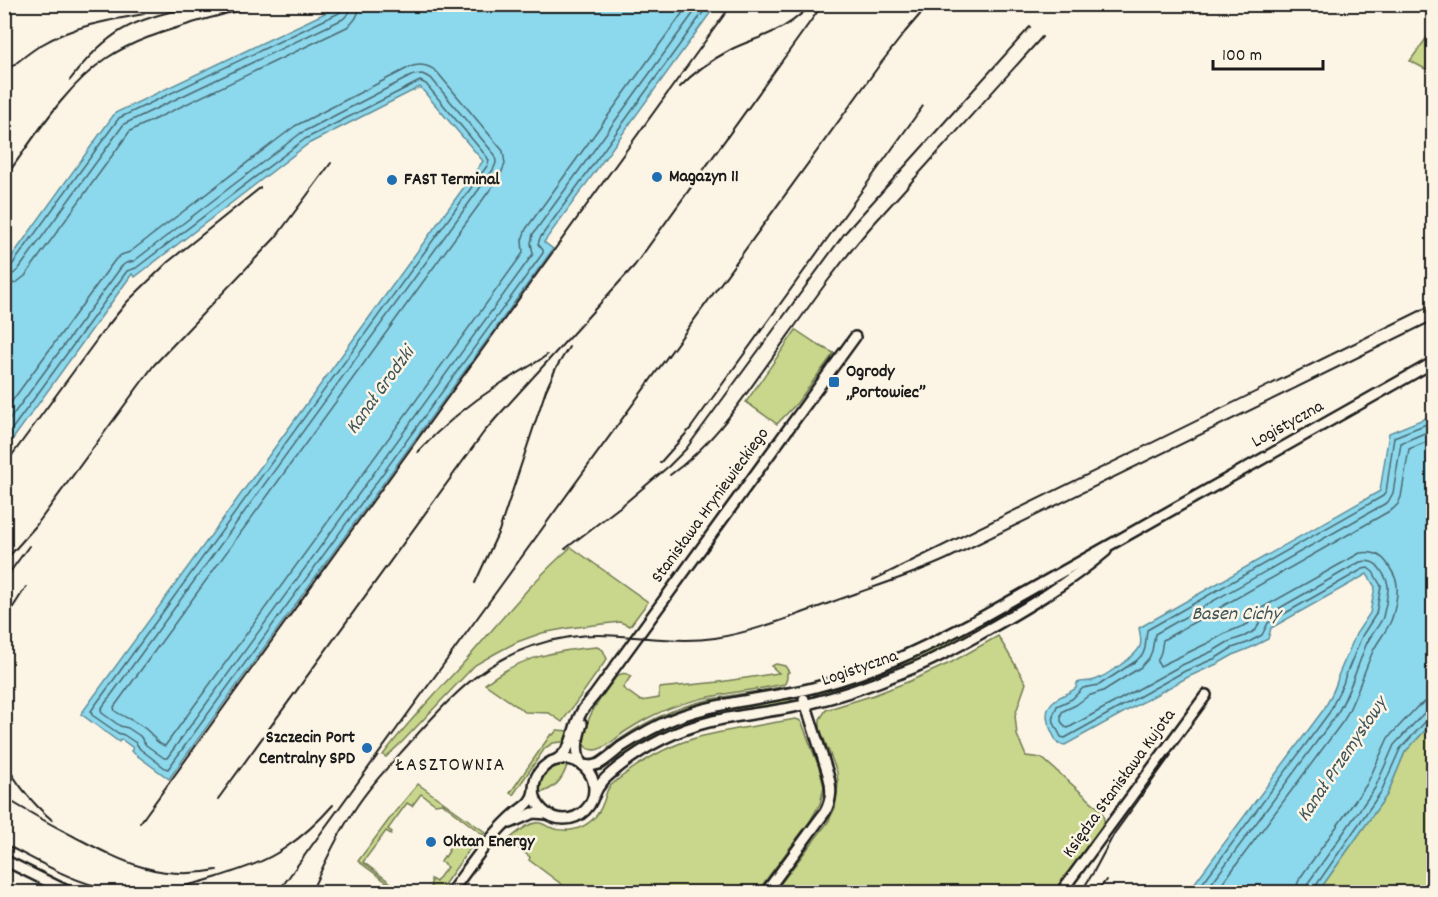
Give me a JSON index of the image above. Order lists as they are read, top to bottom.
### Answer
{
  "streets": {
    "street": ["Logistyczna", "Stanisława Hryniewieckiego", "Księdza Stanisława Kujota"]
  },
  "crossings": [
    ["Logistyczna", "Stanisława Hryniewieckiego"]
  ],
  "districts": ["ŁASZTOWNIA"],
  "water": ["Kanał Grodzki", "Basen Cichy", "Kanał Przemysłowy"],
  "places": {
    "other": [
      "Magazyn 11",
      "FAST Terminal",
      "Szczecin Port Centralny SPD",
      "Oktan Energy"
    ],
    "transit": ["Ogrody „Portowiec”"]
  },
  "scale_bar": "100 m"
}
